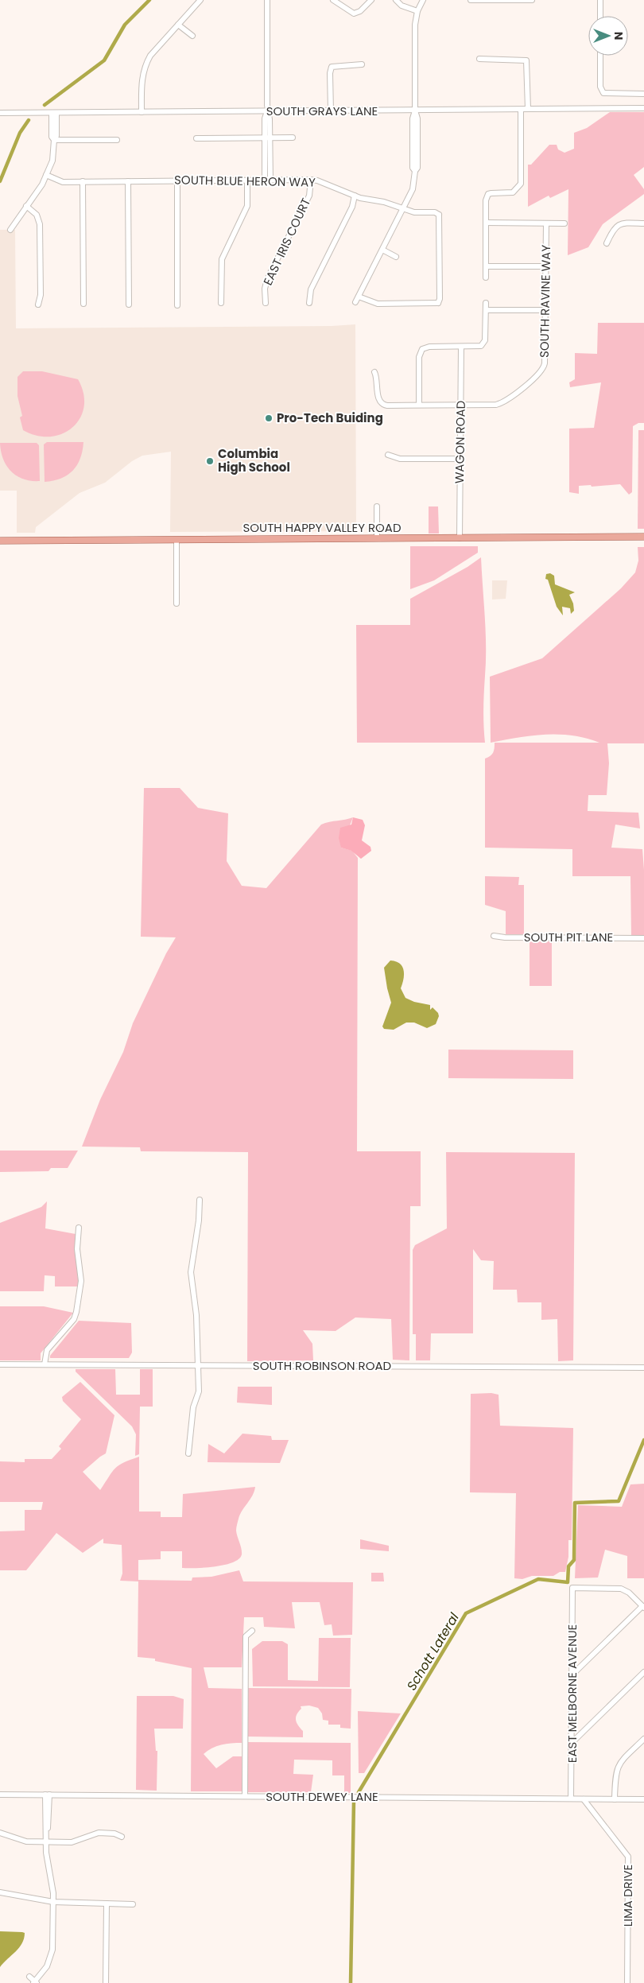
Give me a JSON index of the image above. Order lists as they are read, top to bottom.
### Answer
{
  "streets": {
    "main road": ["SOUTH HAPPY VALLEY ROAD"],
    "street": [
      "SOUTH GRAYS LANE",
      "SOUTH BLUE HERON WAY",
      "EAST IRIS COURT",
      "SOUTH RAVINE WAY",
      "WAGON ROAD",
      "SOUTH PIT LANE",
      "SOUTH ROBINSON ROAD",
      "EAST MELBORNE AVENUE",
      "SOUTH DEWEY LANE",
      "LIMA DRIVE"
    ]
  },
  "crossings": [
    ["SOUTH BLUE HERON WAY", "EAST IRIS COURT"],
    ["SOUTH RAVINE WAY", "WAGON ROAD"],
    ["WAGON ROAD", "SOUTH HAPPY VALLEY ROAD"],
    ["EAST MELBORNE AVENUE", "SOUTH DEWEY LANE"],
    ["SOUTH DEWEY LANE", "LIMA DRIVE"]
  ],
  "water": ["Schott Lateral"],
  "places": ["Pro-Tech Buiding", "Columbia High School"],
  "north": "right"
}
